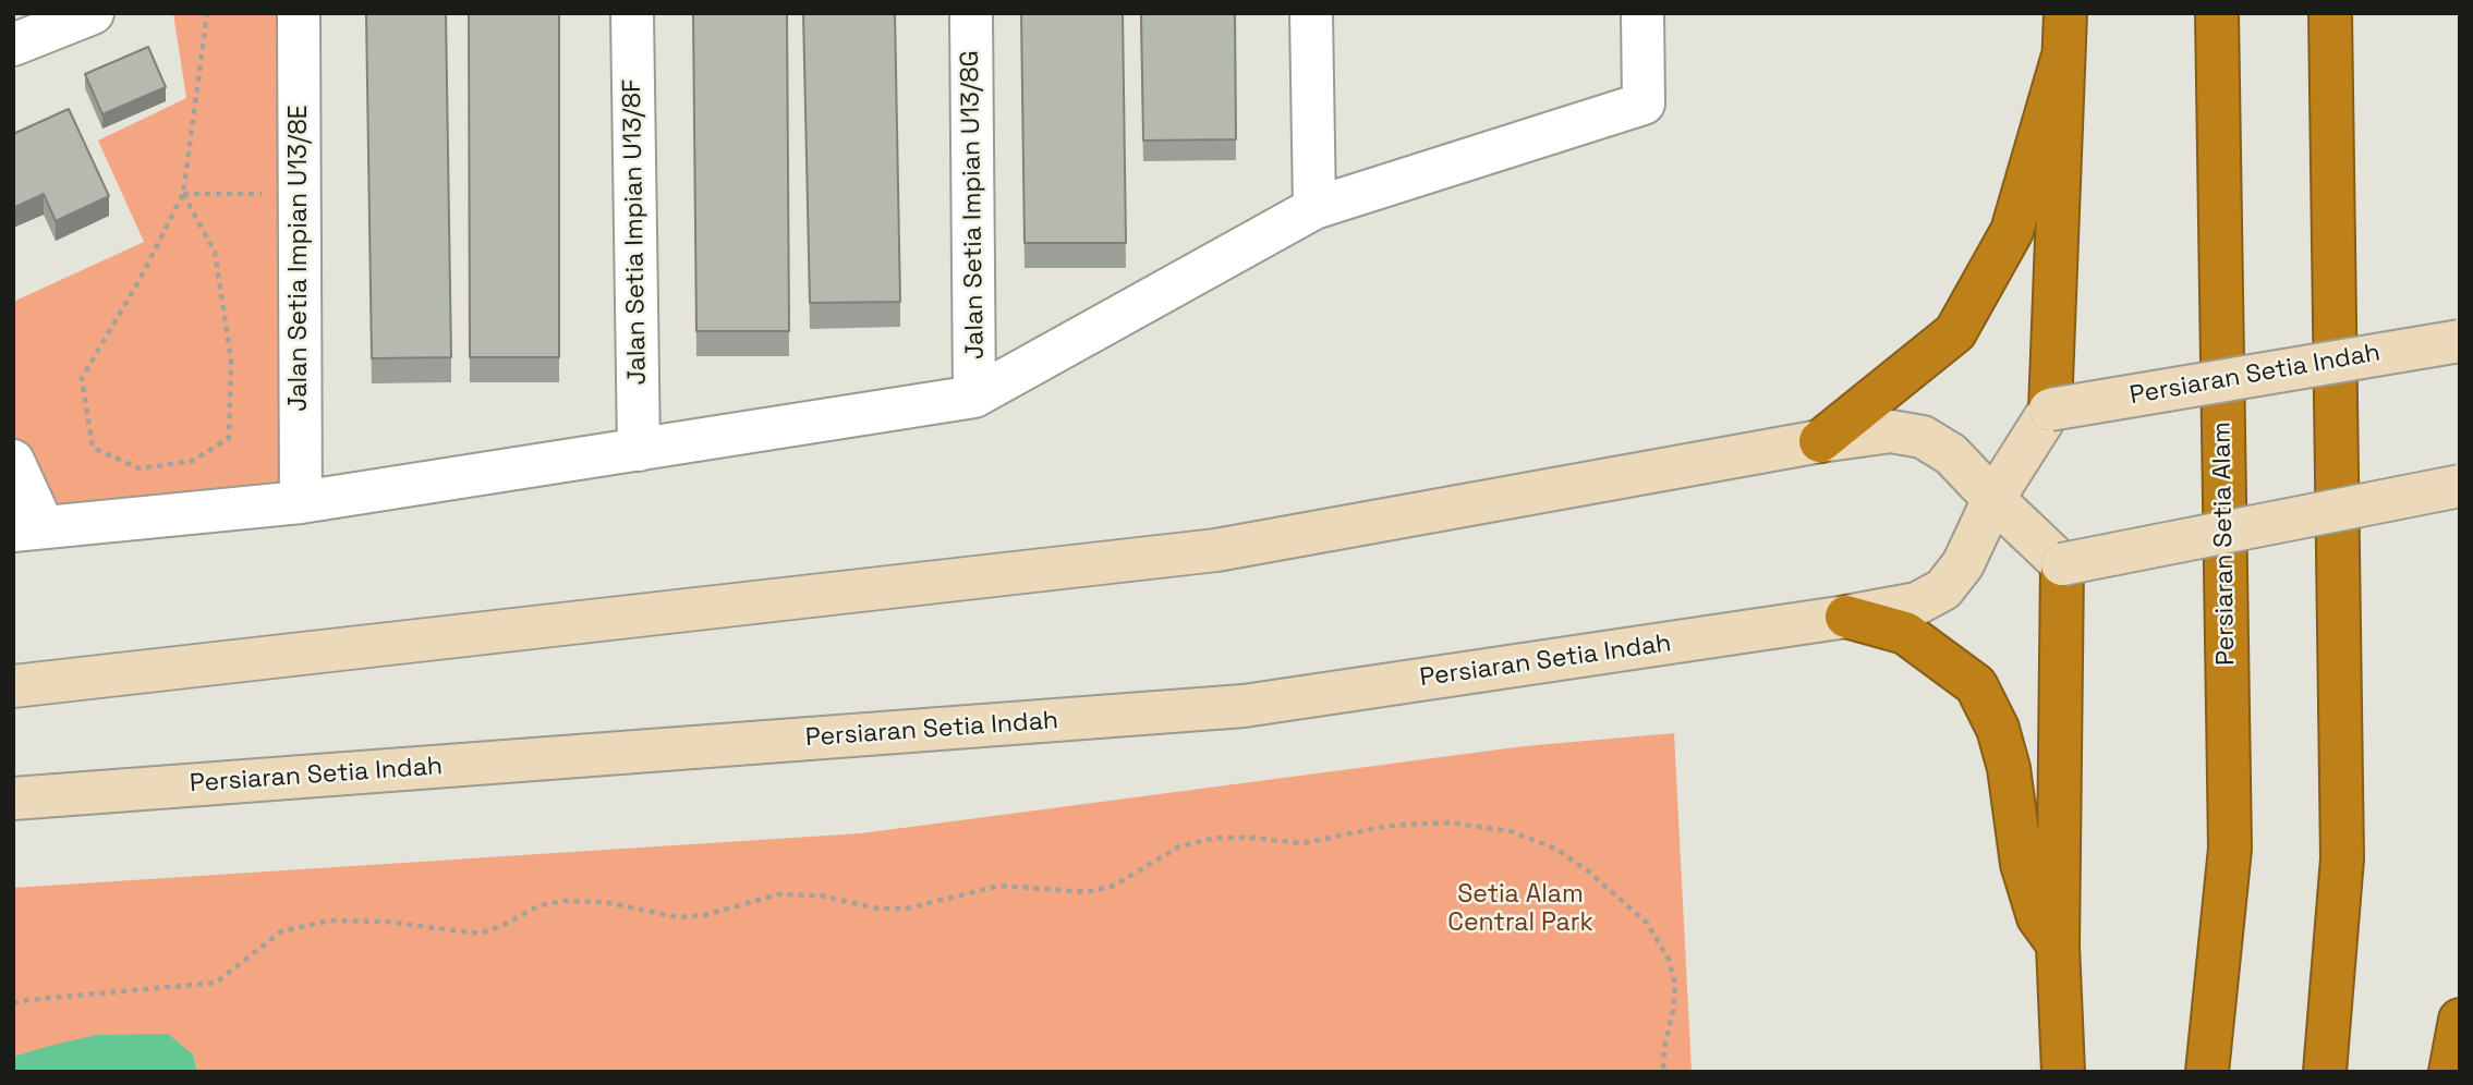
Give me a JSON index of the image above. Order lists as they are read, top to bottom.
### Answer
{
  "streets": {
    "highway": ["Persiaran Setia Alam"],
    "street": [
      "Jalan Setia Impian U13/8G",
      "Jalan Setia Impian U13/8F",
      "Jalan Setia Impian U13/8E",
      "Persiaran Setia Indah"
    ]
  },
  "parks": ["Setia Alam Central Park"]
}
